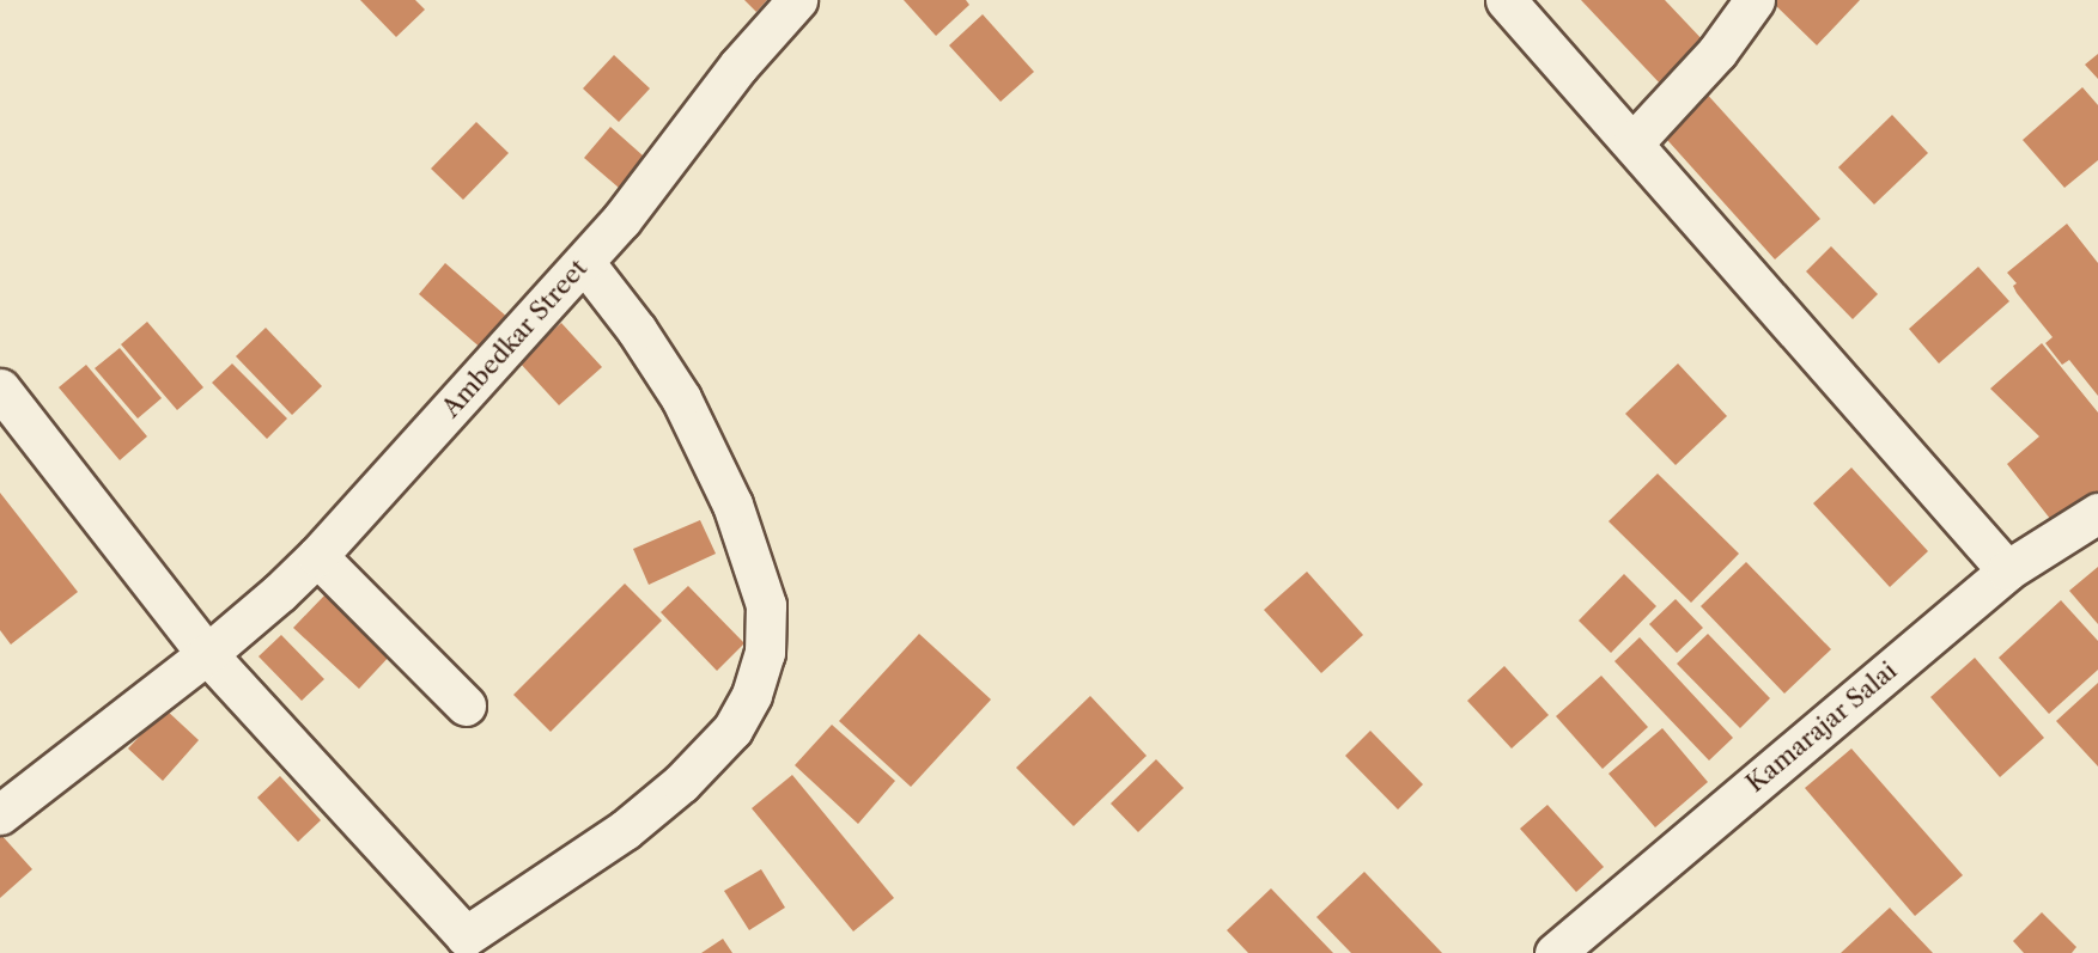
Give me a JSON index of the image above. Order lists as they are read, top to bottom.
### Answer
{
  "streets": {
    "street": ["Ambedkar Street", "Kamarajar Salai"]
  }
}
